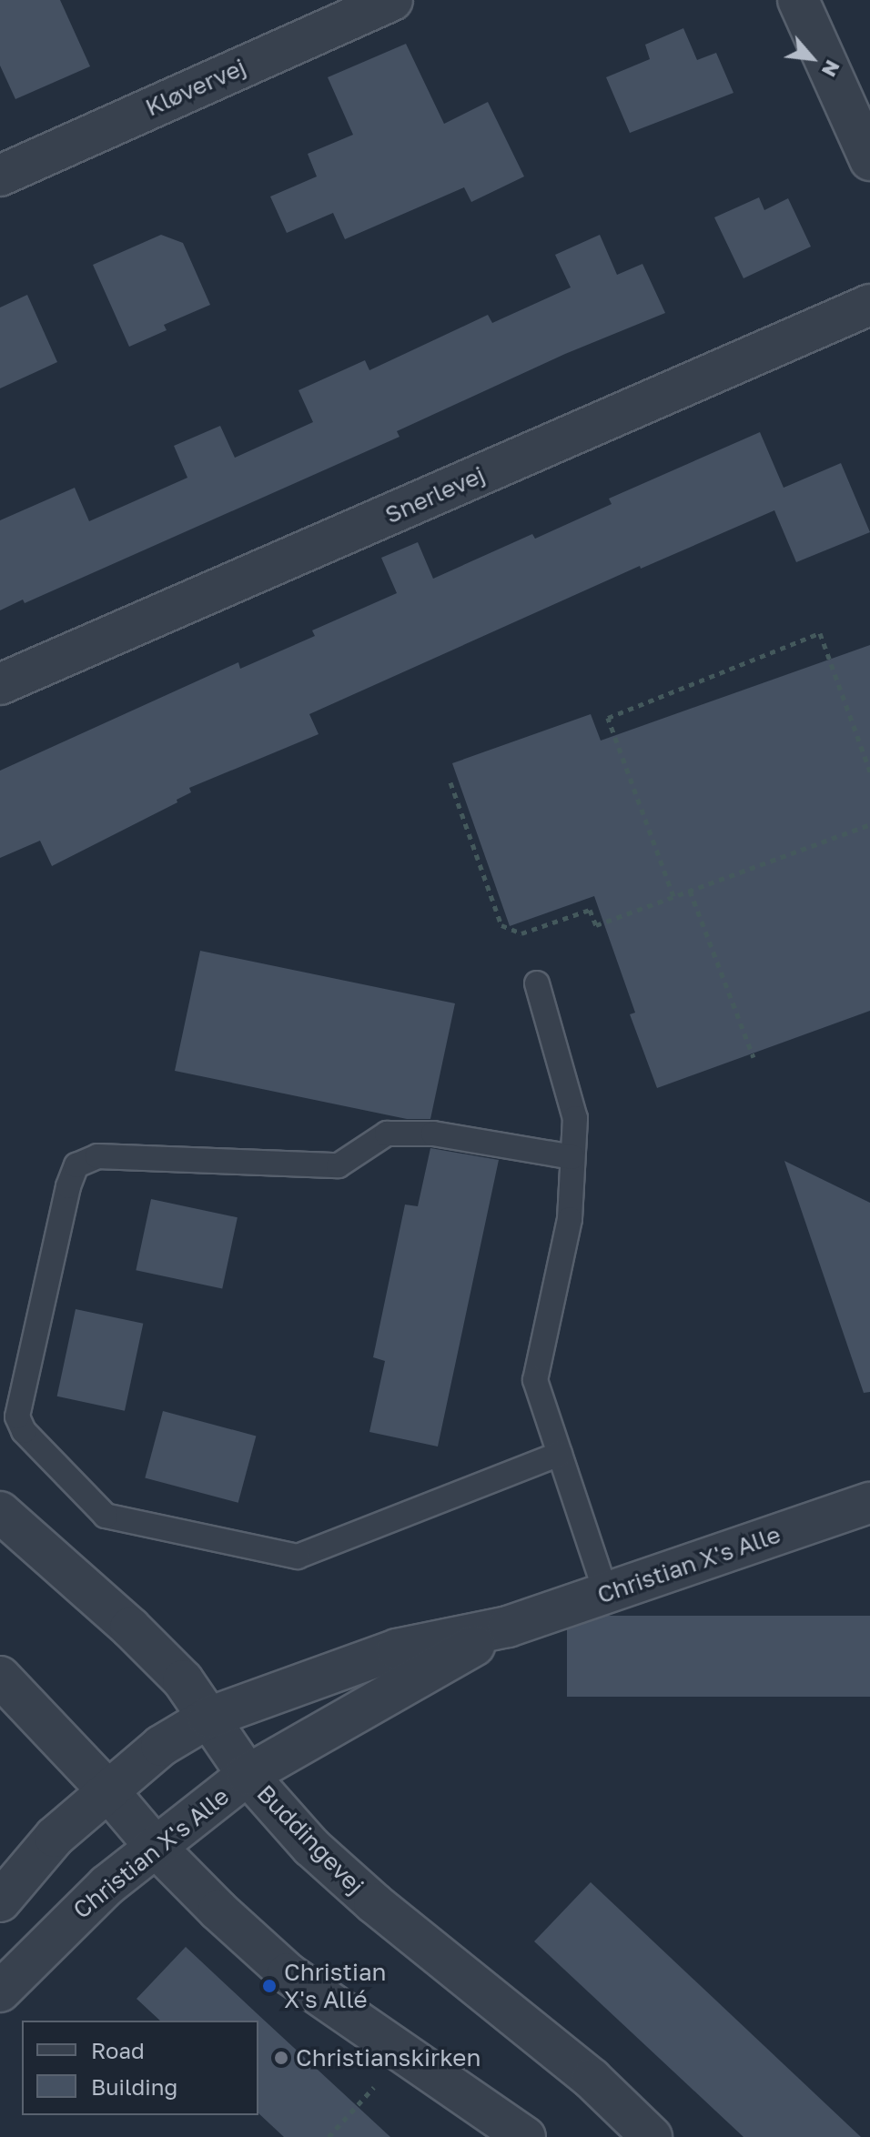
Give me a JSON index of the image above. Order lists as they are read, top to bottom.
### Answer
{
  "streets": {
    "street": [
      "Kløvervej",
      "Snerlevej",
      "Christian X's Alle",
      "Buddingevej"
    ]
  },
  "crossings": [
    ["Christian X's Alle", "Buddingevej"]
  ],
  "places": ["Christian X's Allé", "Christianskirken"],
  "legend": ["Road", "Building"],
  "north": "bottom right"
}
